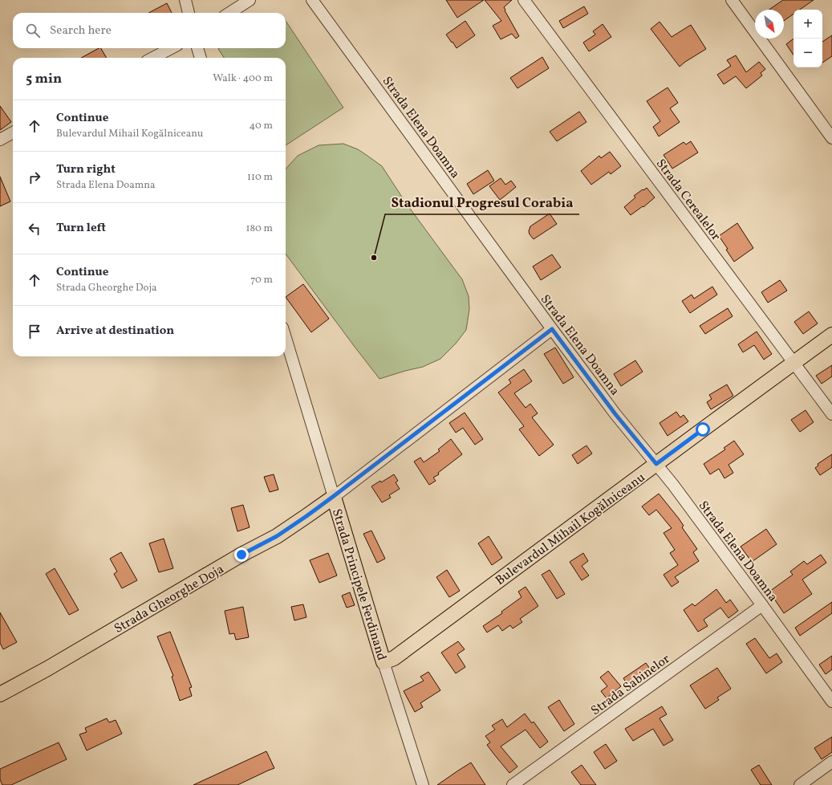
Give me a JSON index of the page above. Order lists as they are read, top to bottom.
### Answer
{
  "streets": {
    "main road": ["Bulevardul Mihail Kogălniceanu", "Strada Principele Ferdinand", "Strada Gheorghe Doja"],
    "street": ["Strada Elena Doamna", "Strada Cerealelor", "Strada Sabinelor"]
  },
  "crossings": [
    ["Strada Elena Doamna", "Bulevardul Mihail Kogălniceanu"],
    ["Strada Elena Doamna", "Strada Sabinelor"],
    ["Strada Cerealelor", "Bulevardul Mihail Kogălniceanu"],
    ["Bulevardul Mihail Kogălniceanu", "Strada Principele Ferdinand"],
    ["Strada Principele Ferdinand", "Strada Gheorghe Doja"]
  ],
  "places": ["Stadionul Progresul Corabia"],
  "north": "bottom right",
  "page": {
    "map_buttons": ["+", "−"],
    "search": "Search here",
    "heading": ["5 min", "Walk · 400 m"],
    "list": [
      ["Continue", "Bulevardul Mihail Kogălniceanu", "40 m"],
      ["Turn right", "Strada Elena Doamna", "110 m"],
      ["Turn left", "180 m"],
      ["Continue", "Strada Gheorghe Doja", "70 m"],
      "Arrive at destination"
    ]
  }
}
